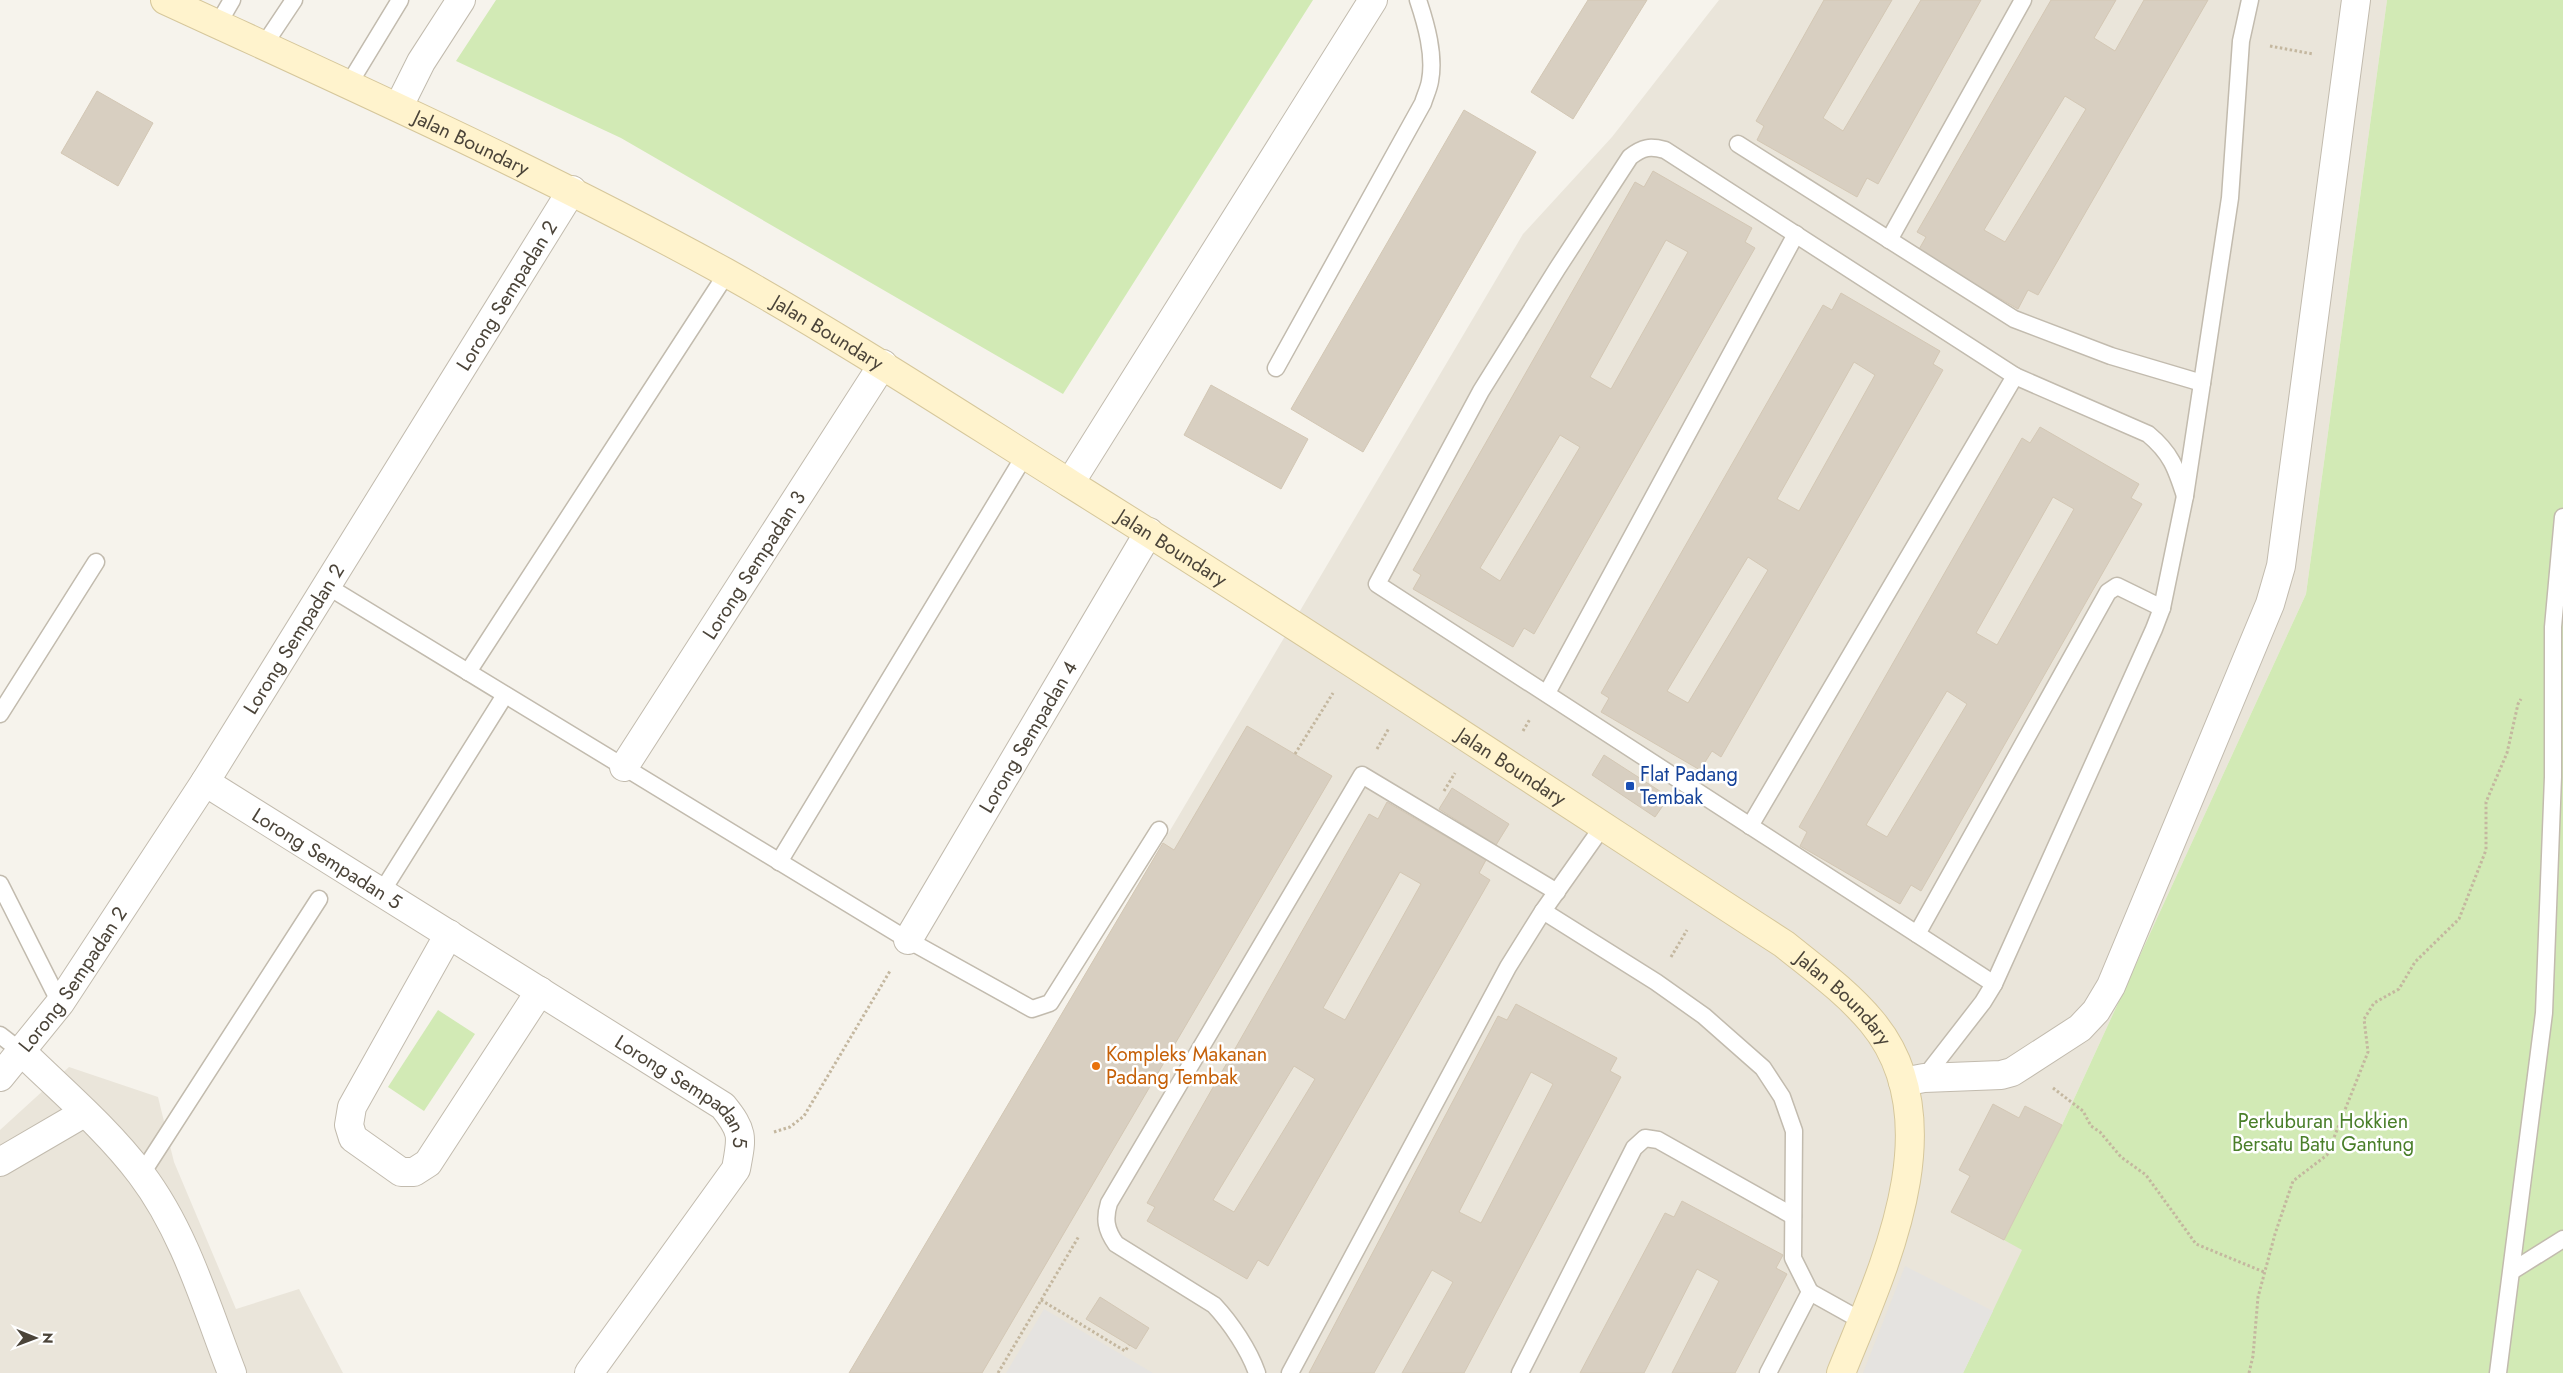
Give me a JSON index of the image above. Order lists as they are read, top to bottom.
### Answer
{
  "streets": {
    "street": [
      "Jalan Boundary",
      "Lorong Sempadan 2",
      "Lorong Sempadan 3",
      "Lorong Sempadan 4",
      "Lorong Sempadan 5"
    ]
  },
  "crossings": [
    ["Jalan Boundary", "Lorong Sempadan 2"],
    ["Jalan Boundary", "Lorong Sempadan 3"],
    ["Jalan Boundary", "Lorong Sempadan 4"],
    ["Lorong Sempadan 2", "Lorong Sempadan 5"]
  ],
  "parks": ["Perkuburan Hokkien Bersatu Batu Gantung"],
  "places": {
    "transit": ["Flat Padang Tembak"],
    "other": ["Kompleks Makanan Padang Tembak"]
  },
  "north": "right"
}
